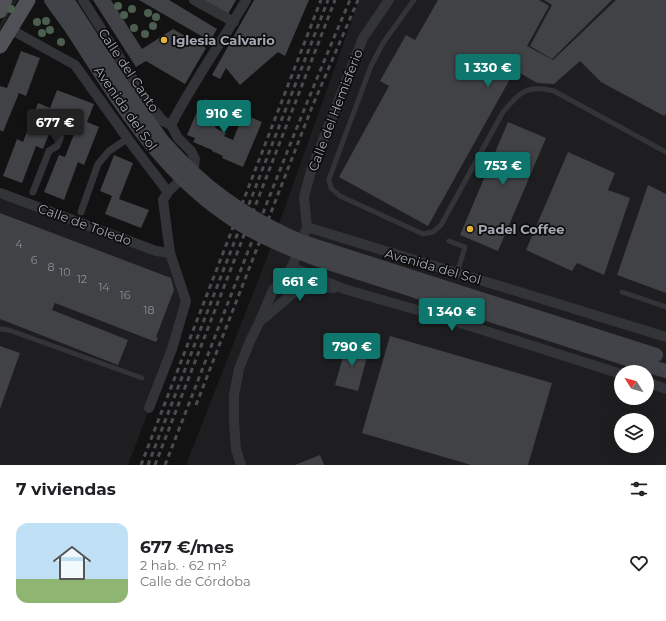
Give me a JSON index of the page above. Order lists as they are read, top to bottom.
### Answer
{
  "streets": {
    "main road": ["Avenida del Sol"],
    "street": ["Calle del Canto", "Calle del Hemisferio", "Calle de Toledo"]
  },
  "crossings": [
    ["Avenida del Sol", "Calle del Hemisferio"]
  ],
  "places": ["Iglesia Calvario", "Padel Coffee"],
  "house_numbers": [
    "4",
    "6",
    "8",
    "10",
    "12",
    "14",
    "16",
    "18"
  ],
  "north": "top left",
  "page": {
    "price": [
      "1 330 €",
      "910 €",
      "677 €",
      "753 €",
      "661 €",
      "1 340 €",
      "790 €"
    ],
    "heading": "7 viviendas",
    "list": [
      {
        "name": "677 €/mes",
        "note": "2 hab. · 62 m² · Calle de Córdoba"
      }
    ]
  }
}
